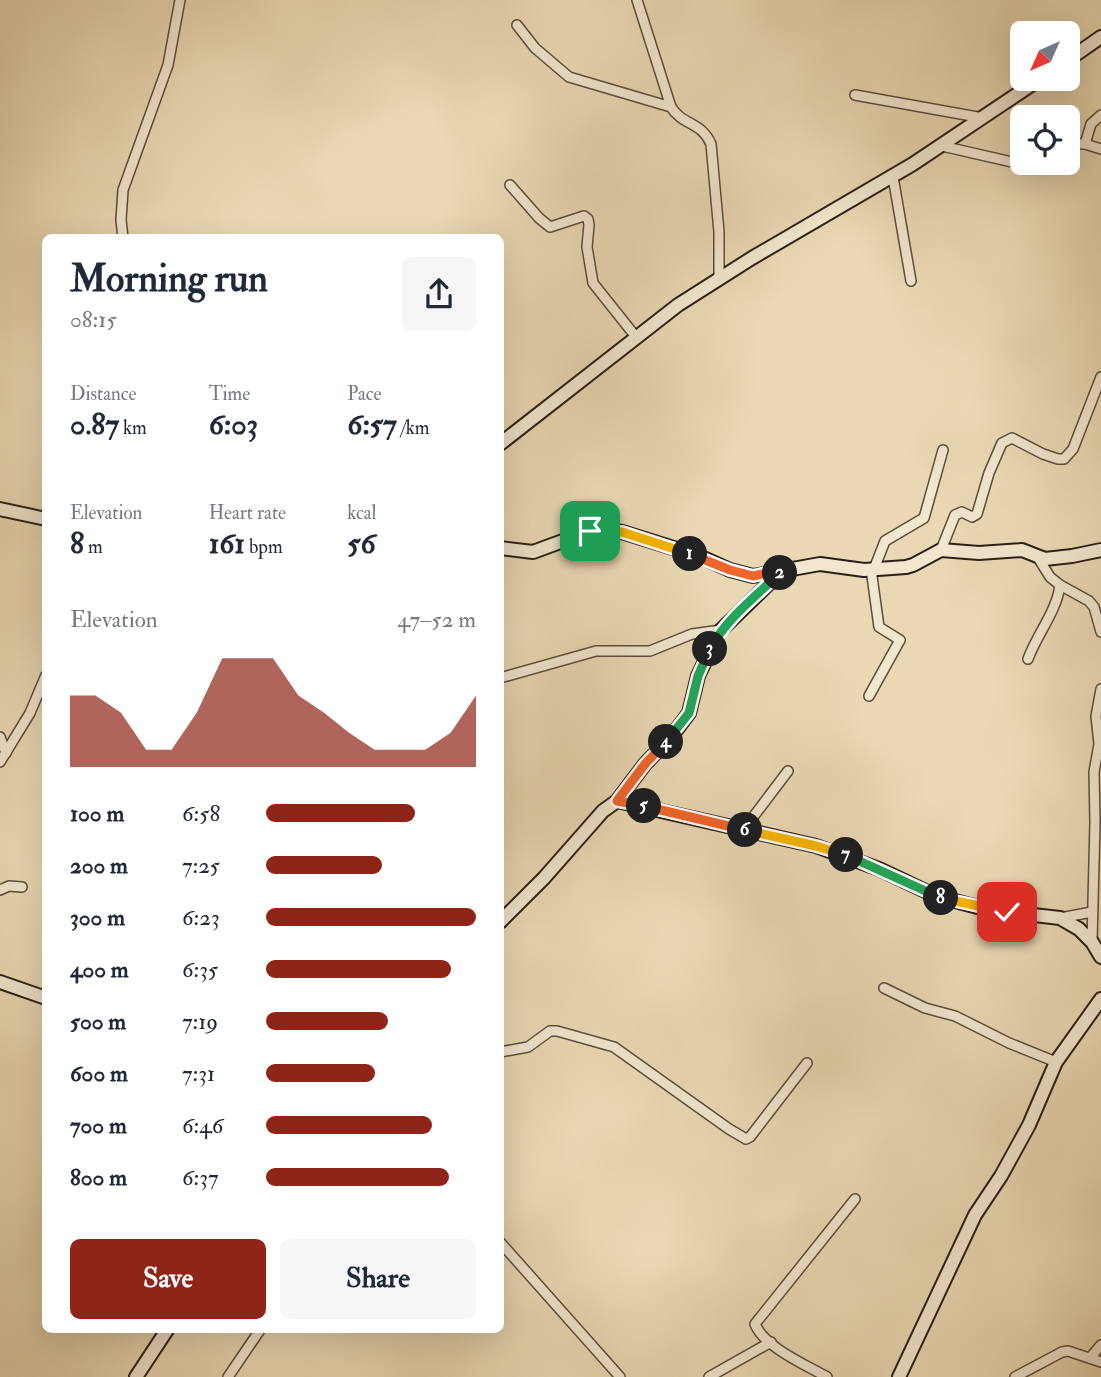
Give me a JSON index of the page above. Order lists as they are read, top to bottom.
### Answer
{
  "north": "bottom left",
  "page": {
    "heading": ["Morning run", "08:15"],
    "stats": [
      ["Distance", "0.87 km"],
      ["Time", "6:03"],
      ["Pace", "6:57 /km"],
      ["Elevation", "8 m"],
      ["Heart rate", "161 bpm"],
      ["kcal", "56"]
    ],
    "pins": [
      "1",
      "2",
      "3",
      "4",
      "5",
      "6",
      "7",
      "8"
    ],
    "chart": ["Elevation", "47–52 m"],
    "list": [
      {
        "name": "100 m",
        "note": "6:58"
      },
      {
        "name": "200 m",
        "note": "7:25"
      },
      {
        "name": "300 m",
        "note": "6:23"
      },
      {
        "name": "400 m",
        "note": "6:35"
      },
      {
        "name": "500 m",
        "note": "7:19"
      },
      {
        "name": "600 m",
        "note": "7:31"
      },
      {
        "name": "700 m",
        "note": "6:46"
      },
      {
        "name": "800 m",
        "note": "6:37"
      }
    ],
    "buttons": ["Save", "Share"]
  }
}
